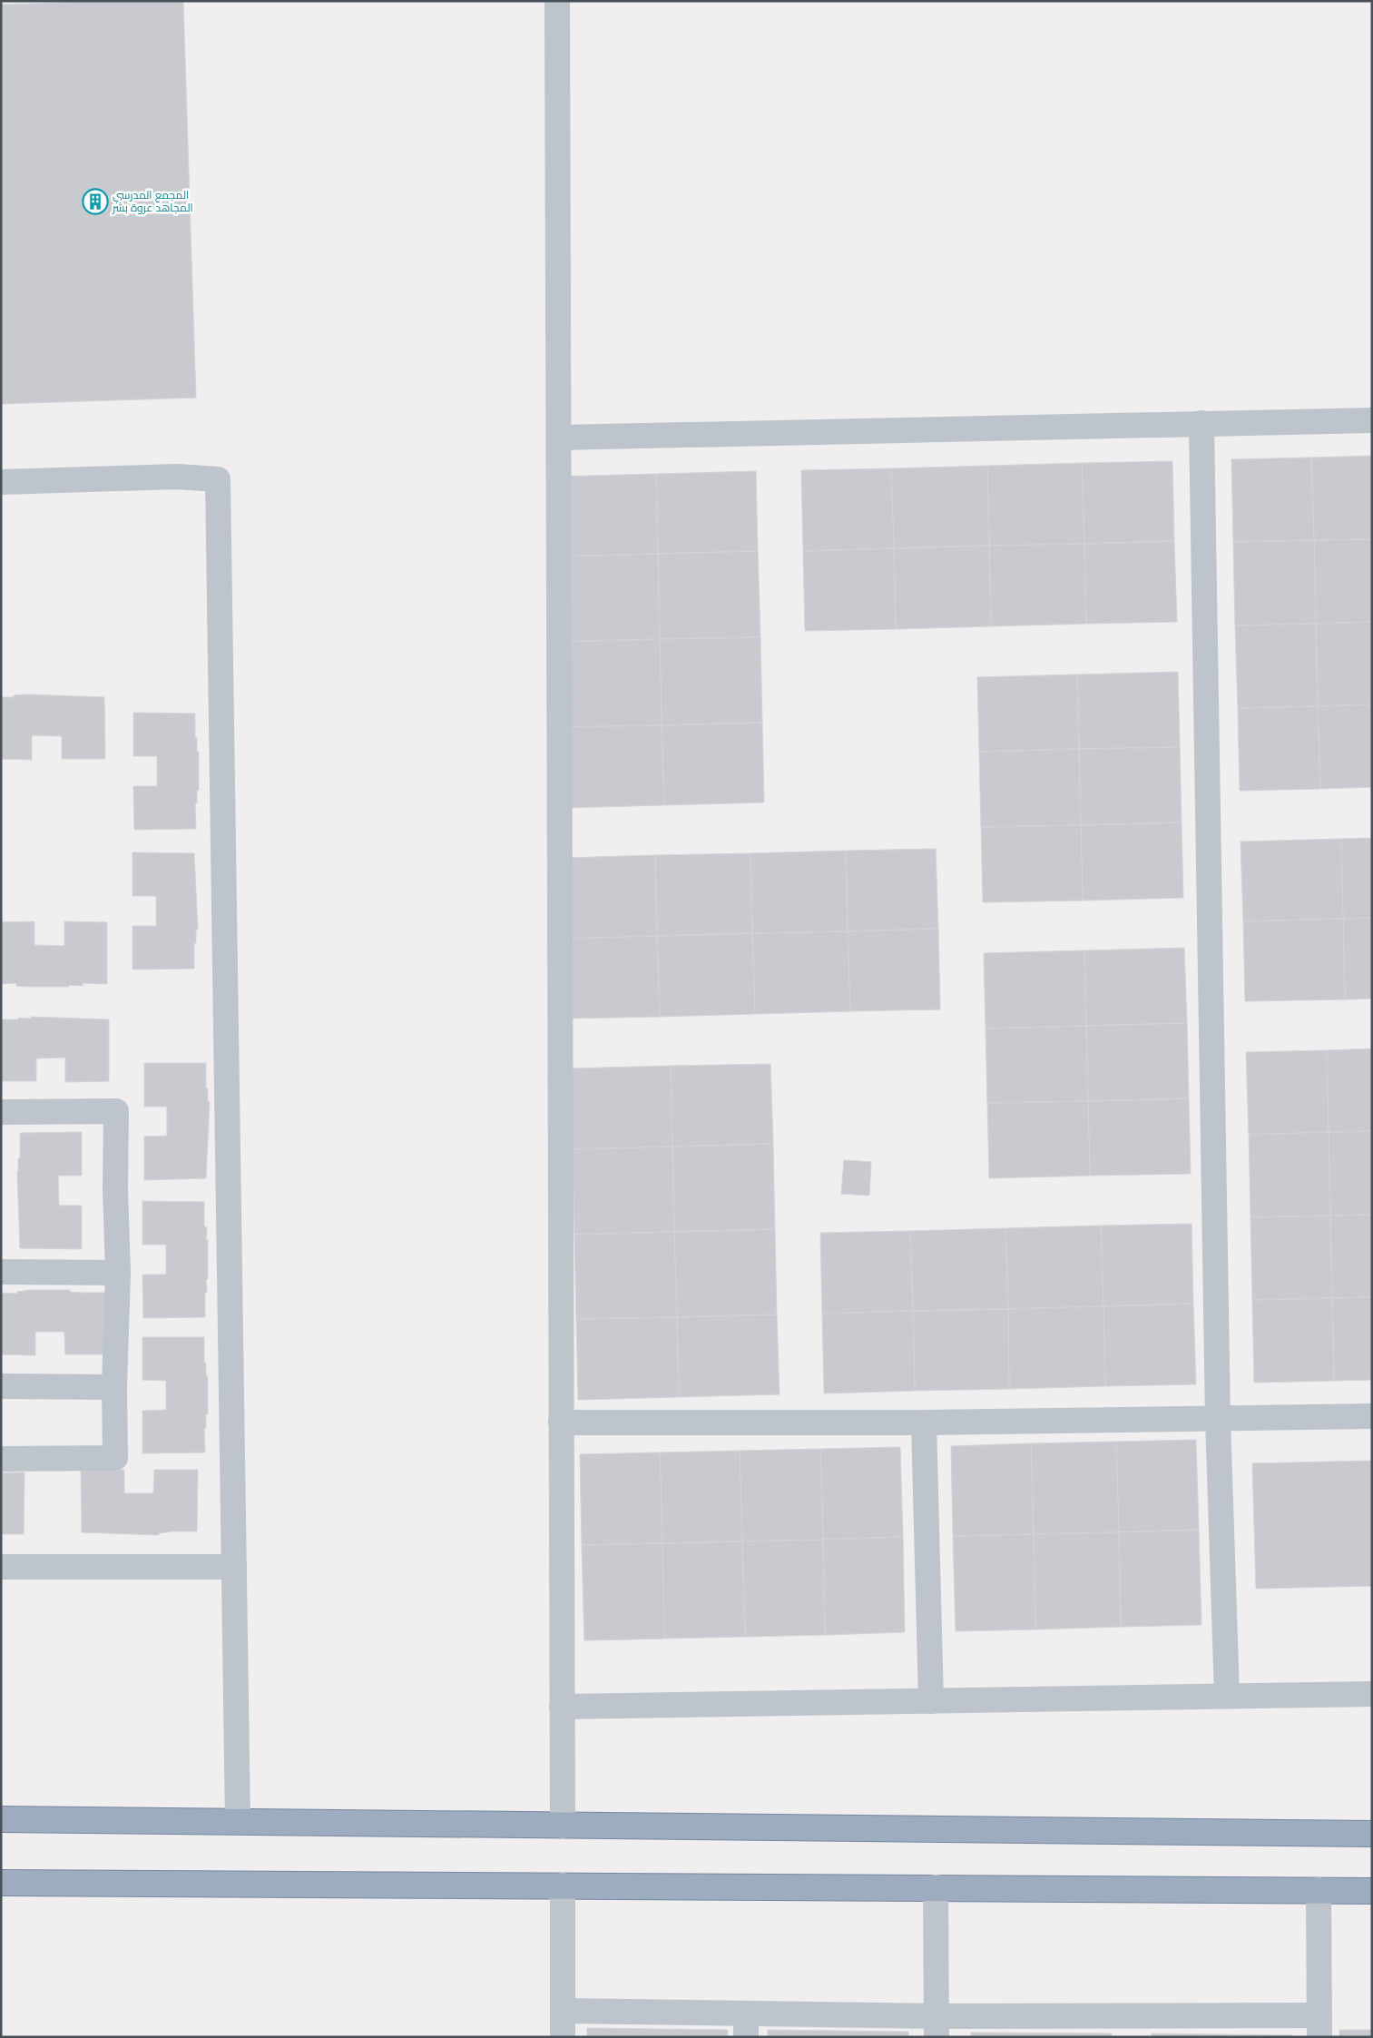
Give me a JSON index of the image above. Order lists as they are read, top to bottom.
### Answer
{
  "places": {
    "building": ["المجمع المدرسي المجاهد عروة بشر"]
  }
}
